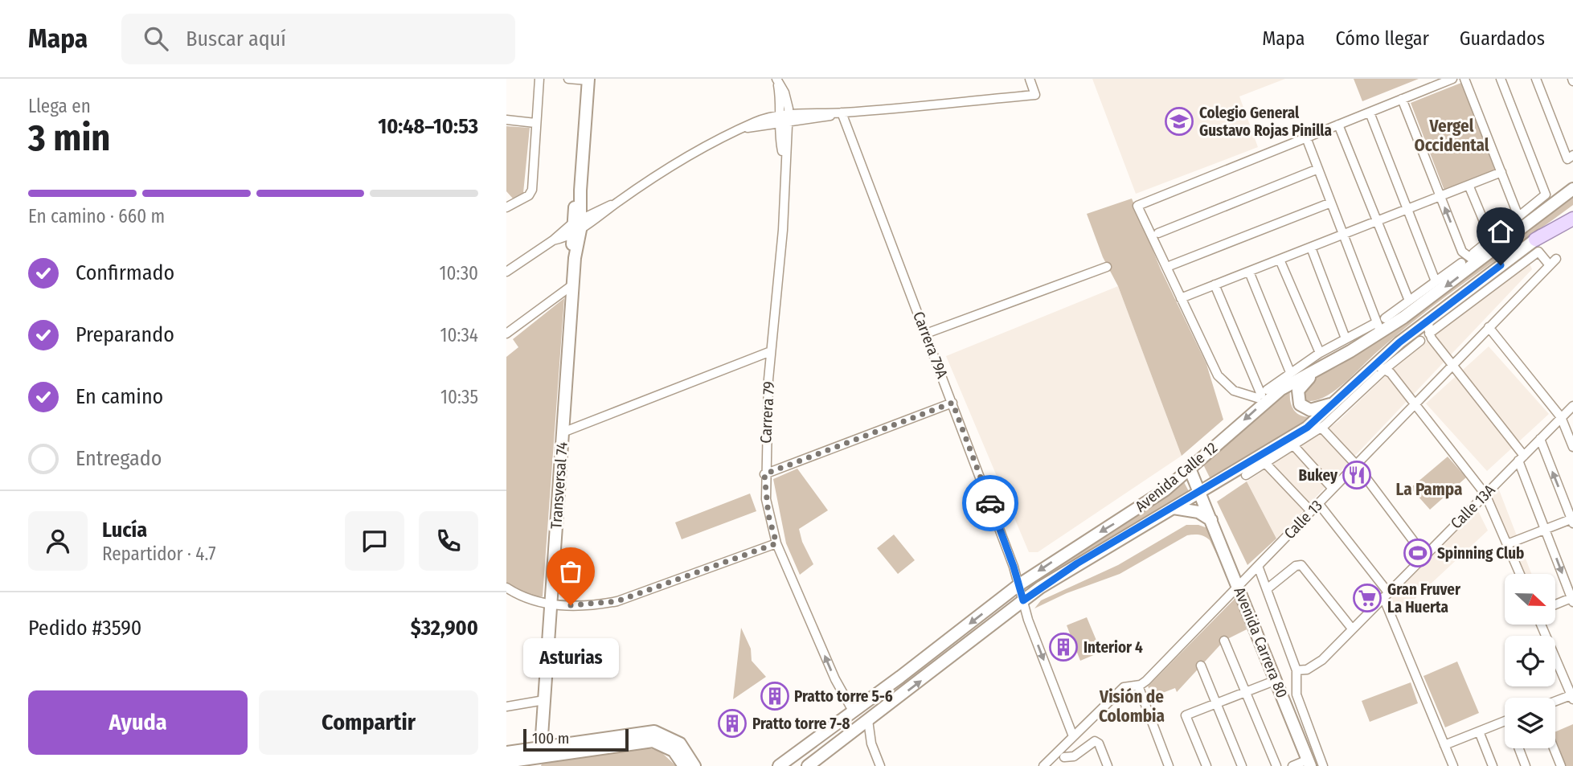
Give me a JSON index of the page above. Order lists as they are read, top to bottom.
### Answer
{
  "streets": {
    "main road": ["Avenida Calle 12", "Transversal 74", "Avenida Carrera 80"],
    "street": [
      "Carrera 79A",
      "Carrera 79",
      "Calle 13A",
      "Calle 13"
    ]
  },
  "crossings": [
    ["Carrera 79A", "Avenida Calle 12"],
    ["Carrera 79A", "Calle 13"],
    ["Carrera 79", "Avenida Calle 12"],
    ["Avenida Calle 12", "Avenida Carrera 80"],
    ["Calle 13", "Avenida Carrera 80"]
  ],
  "districts": ["Vergel Occidental", "La Pampa", "Visión de Colombia"],
  "places": {
    "school or university": ["Colegio General Gustavo Rojas Pinilla"],
    "restaurant": ["Bukey"],
    "sports": ["Spinning Club"],
    "supermarket": ["Gran Fruver La Huerta"],
    "other": ["Asturias"],
    "building": ["Interior 4", "Pratto torre 5-6", "Pratto torre 7-8"]
  },
  "scale_bar": "100 m",
  "north": "right",
  "page": {
    "header": "Mapa",
    "search": "Buscar aquí",
    "nav": ["Mapa", "Cómo llegar", "Guardados"],
    "heading": ["3 min", "Llega en", "10:48–10:53"],
    "panel": [
      "Lucía",
      "Repartidor · 4.7",
      "Pedido #3590",
      "$32,900"
    ],
    "bar": "En camino · 660 m",
    "list": [
      ["Confirmado", "10:30"],
      ["Preparando", "10:34"],
      ["En camino", "10:35"],
      "Entregado"
    ],
    "bubble": "Asturias",
    "buttons": ["Ayuda", "Compartir"],
    "scale": "100 m"
  }
}
